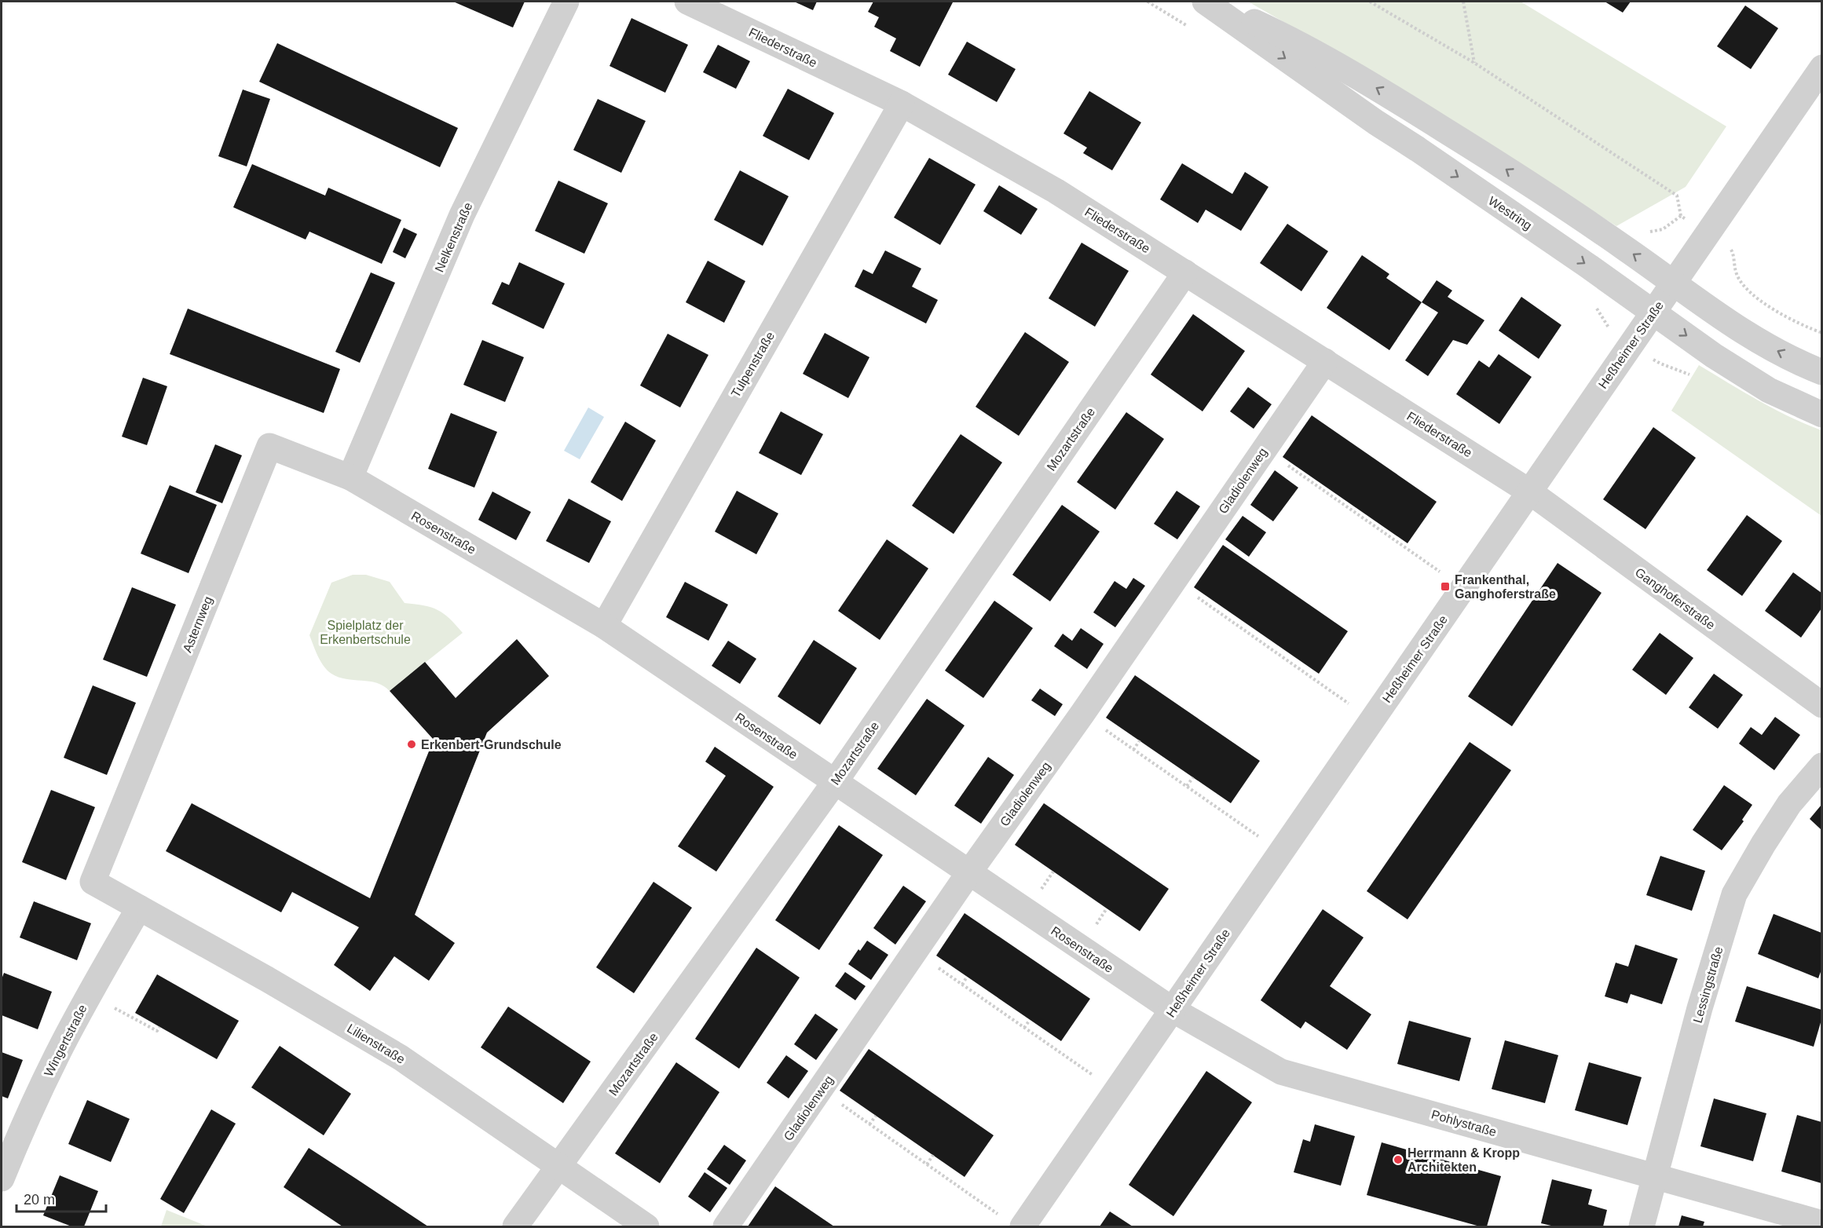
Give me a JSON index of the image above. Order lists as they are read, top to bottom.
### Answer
{
  "streets": {
    "street": [
      "Fliederstraße",
      "Westring",
      "Nelkenstraße",
      "Heßheimer Straße",
      "Tulpenstraße",
      "Mozartstraße",
      "Gladiolenweg",
      "Rosenstraße",
      "Ganghoferstraße",
      "Asternweg",
      "Lessingstraße",
      "Wingertstraße",
      "Lilienstraße",
      "Pohlystraße"
    ]
  },
  "crossings": [
    ["Fliederstraße", "Heßheimer Straße"],
    ["Fliederstraße", "Tulpenstraße"],
    ["Fliederstraße", "Mozartstraße"],
    ["Fliederstraße", "Gladiolenweg"],
    ["Fliederstraße", "Ganghoferstraße"],
    ["Westring", "Heßheimer Straße"],
    ["Nelkenstraße", "Rosenstraße"],
    ["Nelkenstraße", "Asternweg"],
    ["Heßheimer Straße", "Rosenstraße"],
    ["Heßheimer Straße", "Ganghoferstraße"],
    ["Heßheimer Straße", "Pohlystraße"],
    ["Tulpenstraße", "Rosenstraße"],
    ["Mozartstraße", "Rosenstraße"],
    ["Mozartstraße", "Lilienstraße"],
    ["Gladiolenweg", "Rosenstraße"],
    ["Rosenstraße", "Asternweg"],
    ["Rosenstraße", "Pohlystraße"],
    ["Asternweg", "Lilienstraße"],
    ["Lessingstraße", "Pohlystraße"],
    ["Wingertstraße", "Lilienstraße"]
  ],
  "parks": ["Spielplatz der Erkenbertschule"],
  "places": {
    "transit": ["Frankenthal, Ganghoferstraße"],
    "other": ["Erkenbert-Grundschule", "Herrmann & Kropp Architekten"]
  },
  "scale_bar": "20 m"
}
